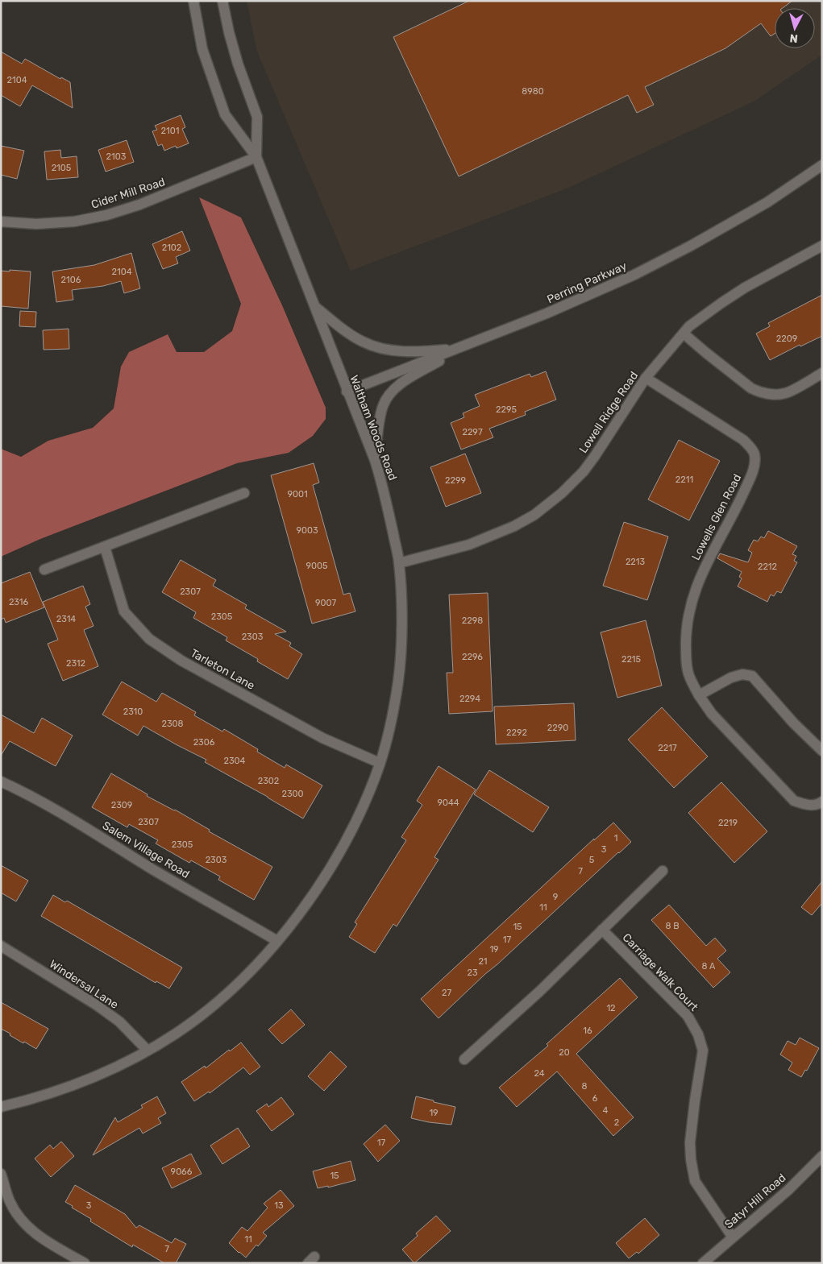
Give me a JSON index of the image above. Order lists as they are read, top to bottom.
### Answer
{
  "streets": {
    "street": [
      "Cider Mill Road",
      "Perring Parkway",
      "Lowell Ridge Road",
      "Waltham Woods Road",
      "Lowells Glen Road",
      "Tarleton Lane",
      "Salem Village Road",
      "Carriage Walk Court",
      "Windersal Lane",
      "Satyr Hill Road"
    ]
  },
  "crossings": [
    ["Cider Mill Road", "Waltham Woods Road"],
    ["Perring Parkway", "Waltham Woods Road"],
    ["Lowell Ridge Road", "Waltham Woods Road"],
    ["Lowell Ridge Road", "Lowells Glen Road"],
    ["Waltham Woods Road", "Tarleton Lane"],
    ["Waltham Woods Road", "Salem Village Road"],
    ["Waltham Woods Road", "Windersal Lane"],
    ["Carriage Walk Court", "Satyr Hill Road"]
  ],
  "house_numbers": [
    "2104",
    "8980",
    "2101",
    "2103",
    "2105",
    "2102",
    "2104",
    "2106",
    "2209",
    "2295",
    "2297",
    "2211",
    "2299",
    "9001",
    "9003",
    "2213",
    "9005",
    "2212",
    "2307",
    "2316",
    "9007",
    "2305",
    "2314",
    "2298",
    "2303",
    "2296",
    "2215",
    "2312",
    "2294",
    "2310",
    "2308",
    "2290",
    "2292",
    "2306",
    "2217",
    "2304",
    "2302",
    "2300",
    "9044",
    "2309",
    "2307",
    "2219",
    "1",
    "2305",
    "3",
    "2303",
    "5",
    "7",
    "9",
    "11",
    "8 B",
    "15",
    "17",
    "19",
    "21",
    "8 A",
    "23",
    "27",
    "12",
    "16",
    "20",
    "24",
    "8",
    "6",
    "4",
    "19",
    "2",
    "17",
    "9066",
    "15",
    "3",
    "13",
    "11",
    "7"
  ],
  "north": "bottom"
}
